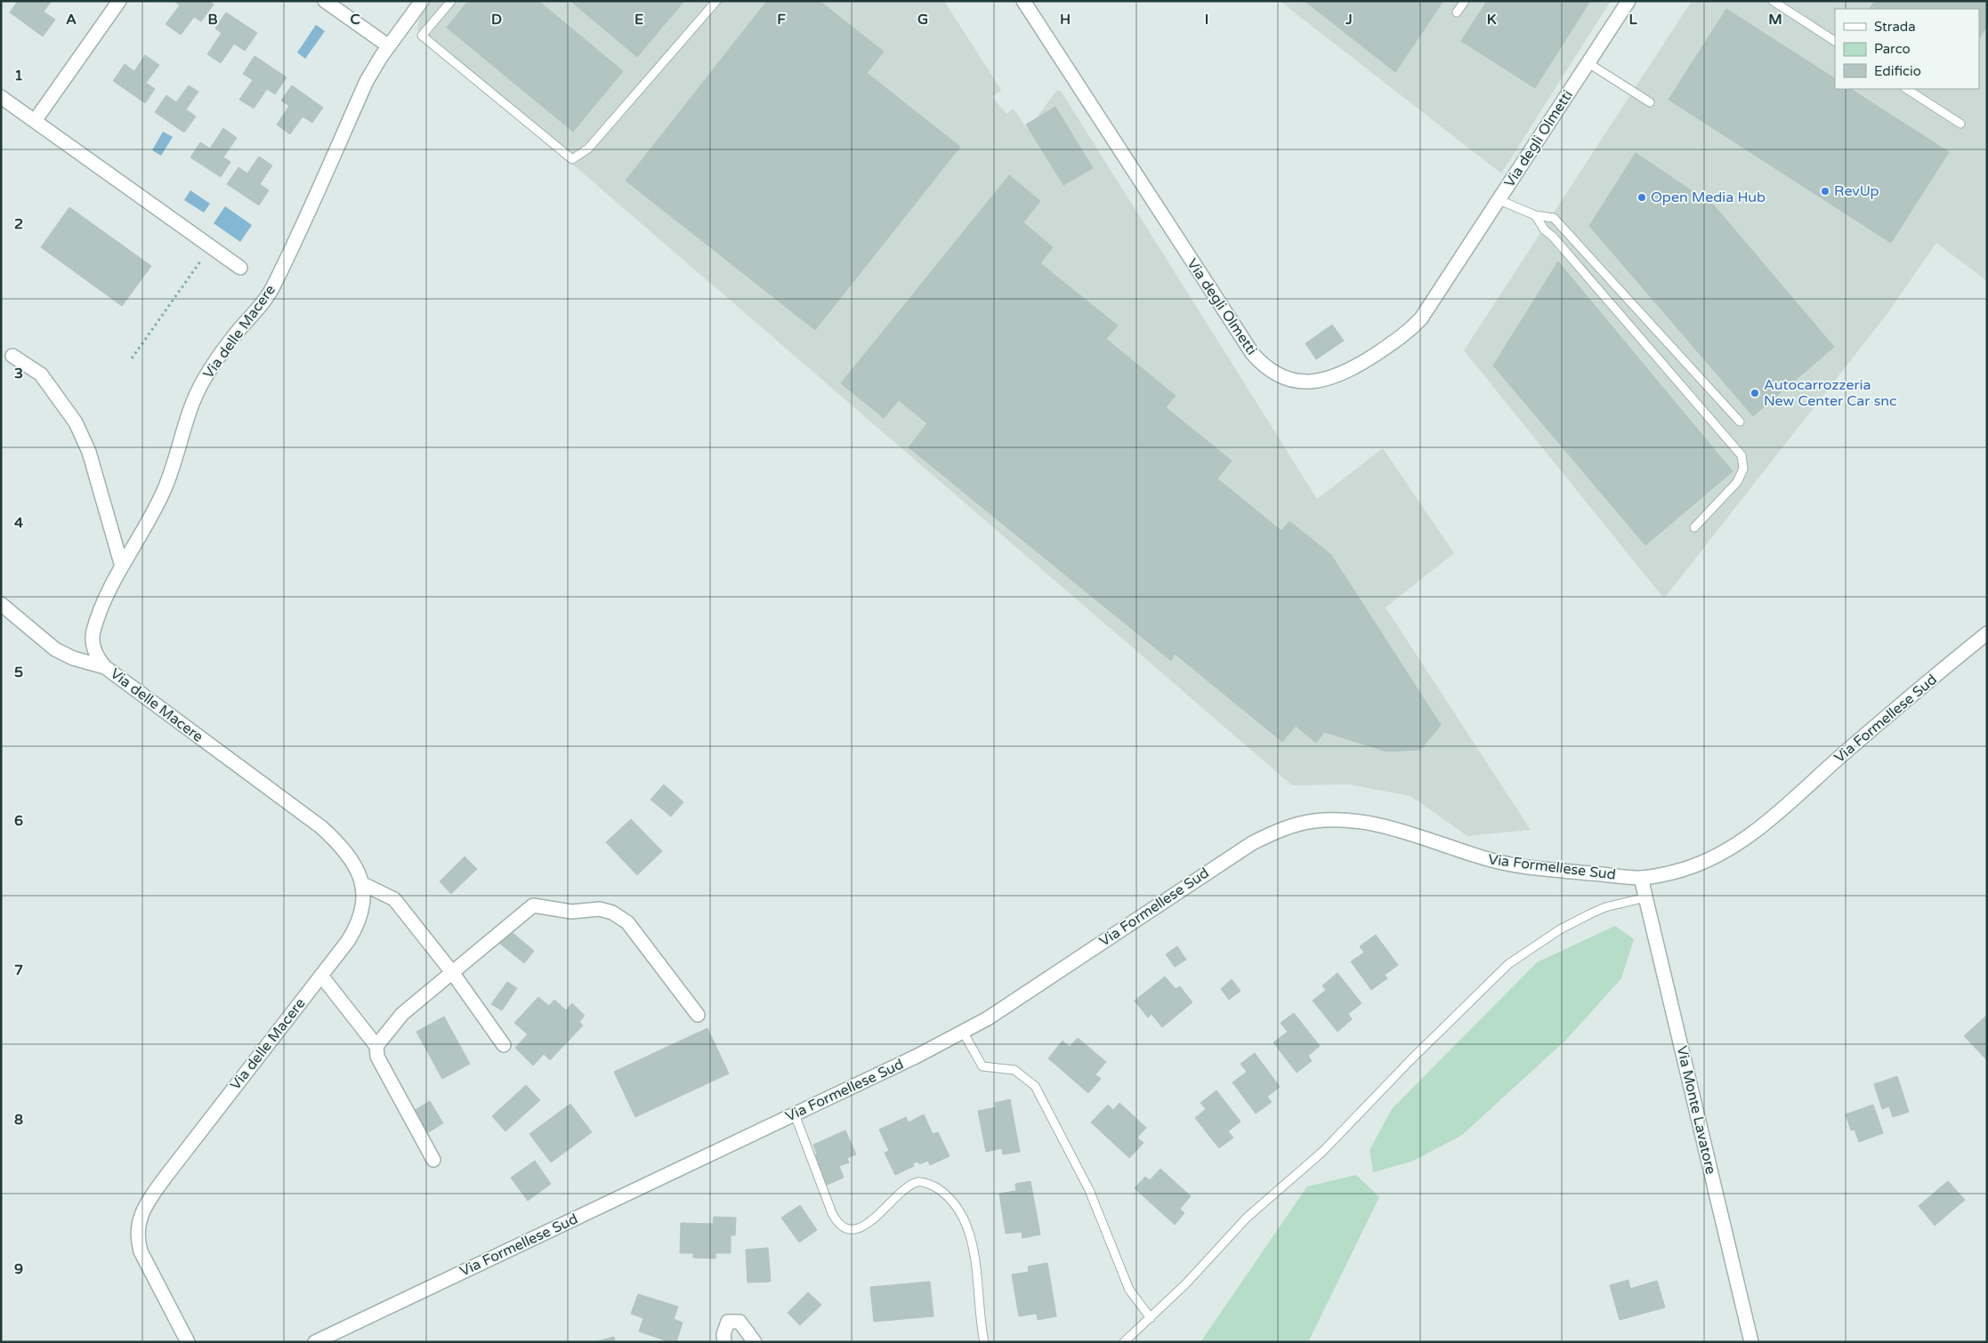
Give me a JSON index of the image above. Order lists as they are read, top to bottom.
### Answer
{
  "streets": {
    "street": [
      "Via degli Olmetti",
      "Via delle Macere",
      "Via Formellese Sud",
      "Via Monte Lavatore"
    ]
  },
  "crossings": [
    ["Via Formellese Sud", "Via Monte Lavatore"]
  ],
  "places": ["RevUp", "Open Media Hub", "Autocarrozzeria New Center Car snc"],
  "legend": ["Strada", "Parco", "Edificio"],
  "grid": {
    "columns": [
      "A",
      "B",
      "C",
      "D",
      "E",
      "F",
      "G",
      "H",
      "I",
      "J",
      "K",
      "L",
      "M"
    ],
    "rows": [
      "1",
      "2",
      "3",
      "4",
      "5",
      "6",
      "7",
      "8",
      "9"
    ]
  }
}
